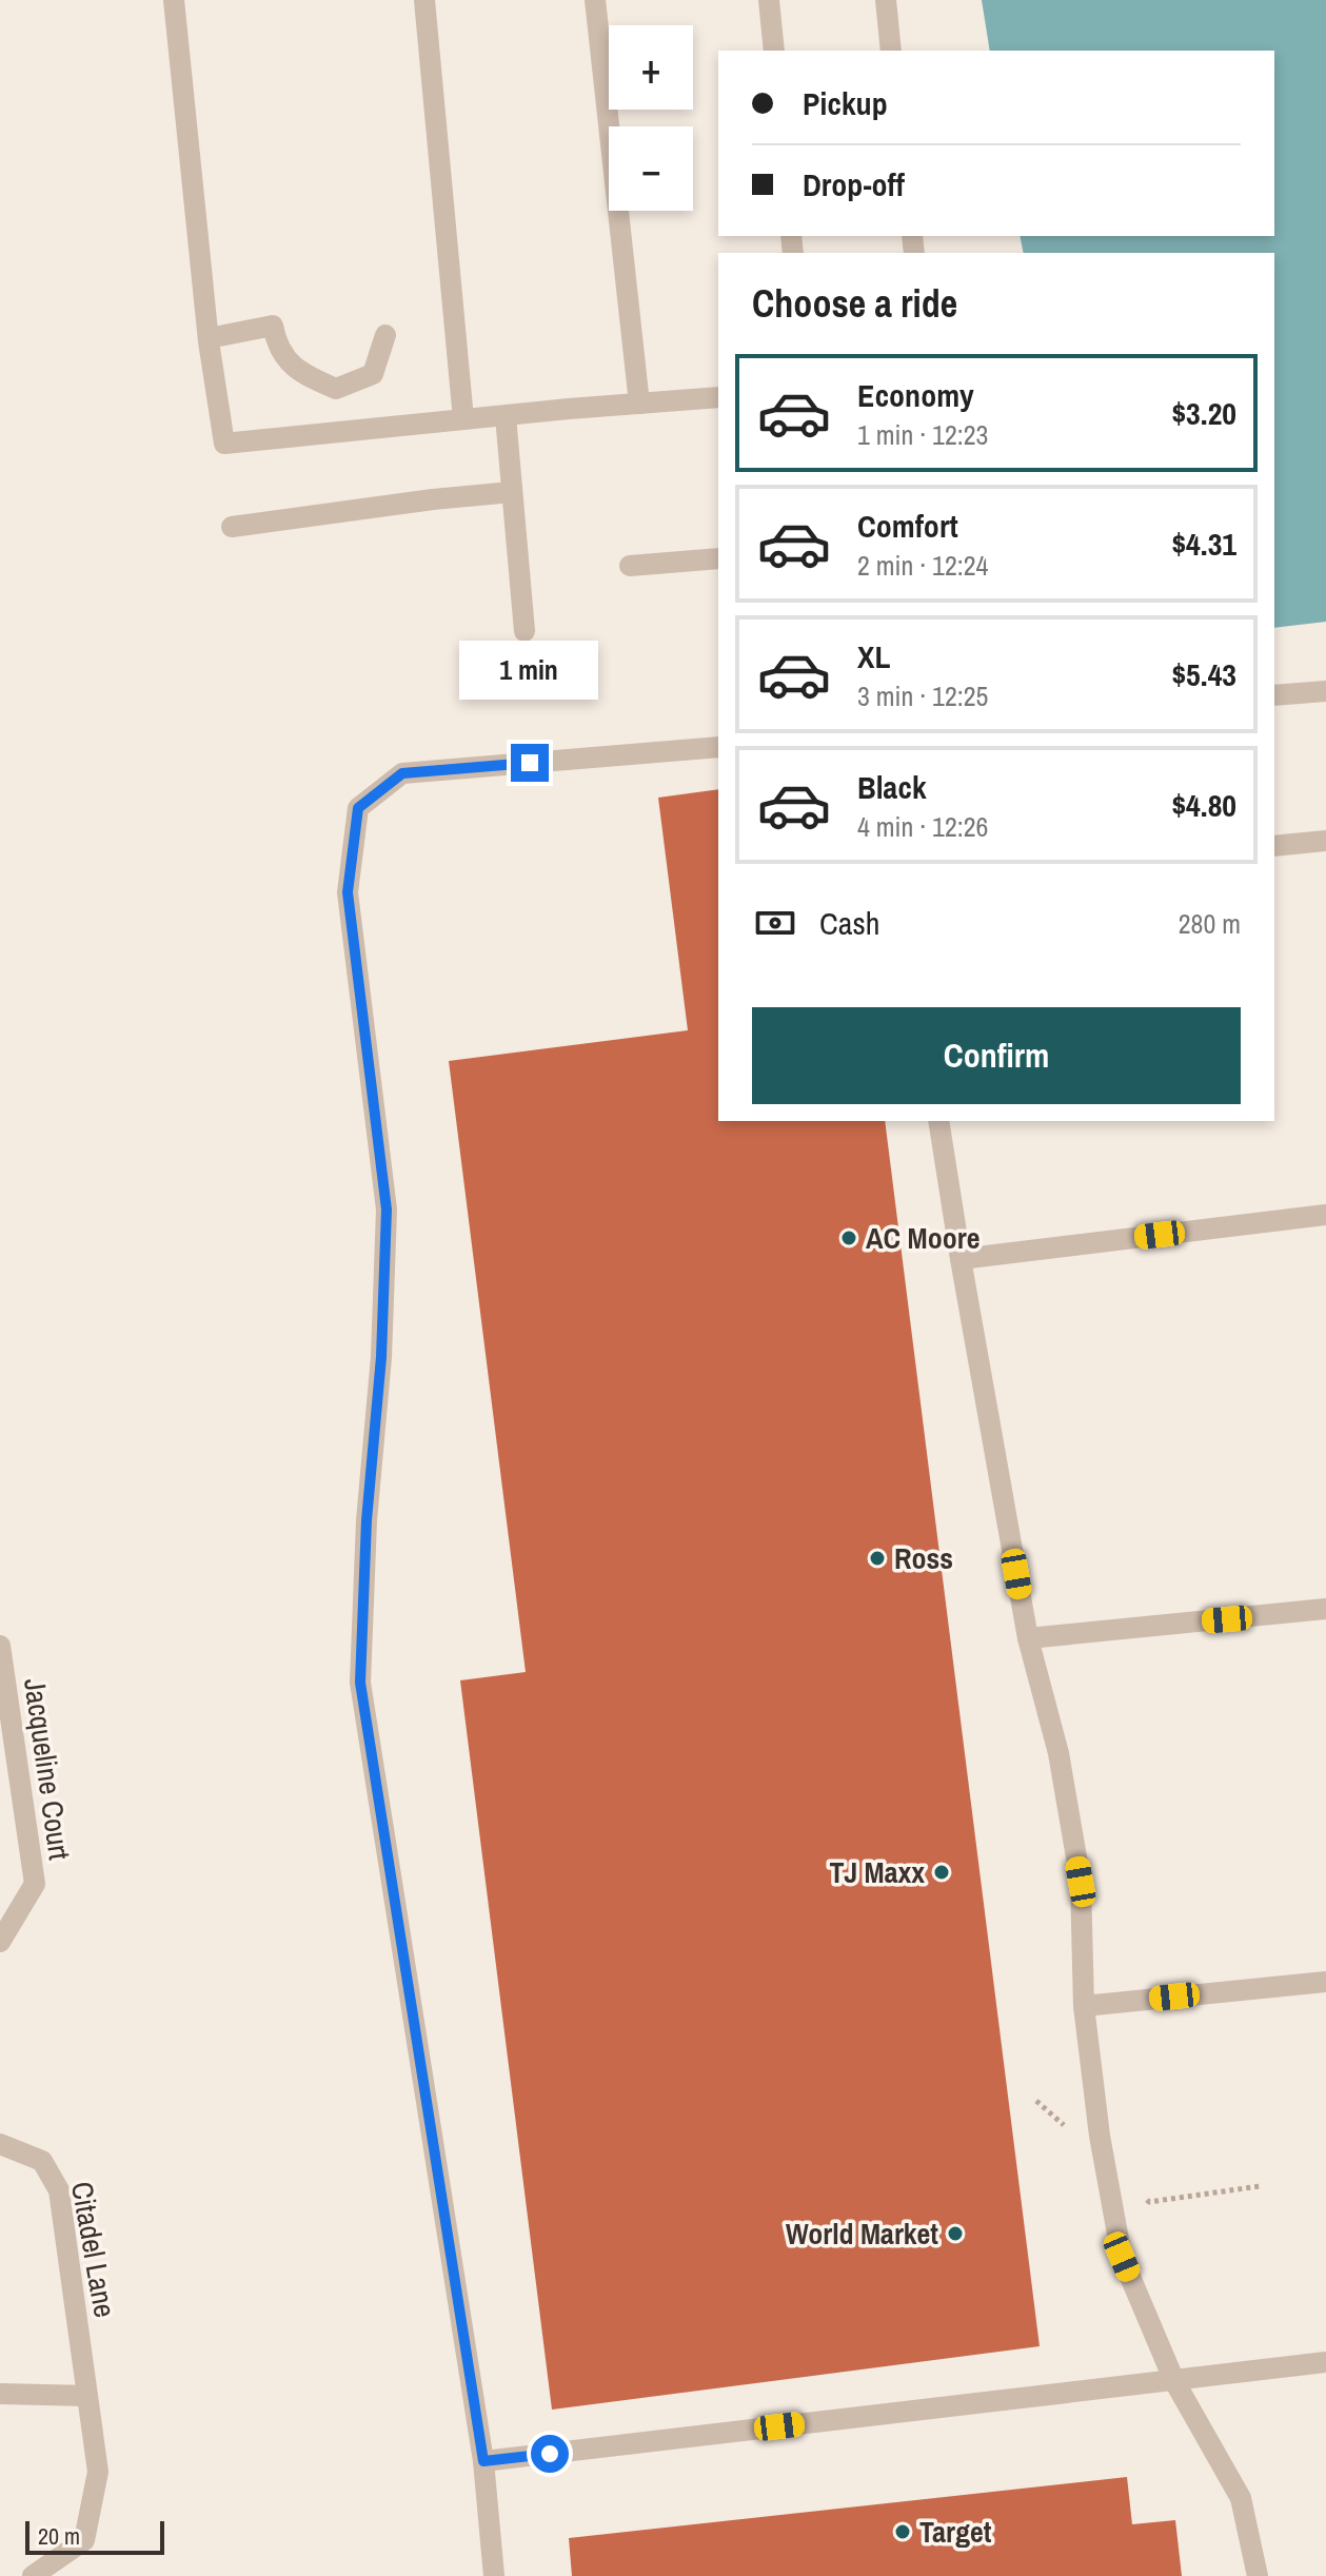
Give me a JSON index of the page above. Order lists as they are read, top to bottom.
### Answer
{
  "streets": {
    "street": ["Jacqueline Court", "Citadel Lane"]
  },
  "places": [
    "AC Moore",
    "Ross",
    "TJ Maxx",
    "World Market",
    "Target"
  ],
  "scale_bar": "20 m",
  "page": {
    "map_buttons": ["+", "−"],
    "banner": ["Pickup", "Drop-off"],
    "heading": "Choose a ride",
    "list": [
      {
        "name": "Economy",
        "note": "1 min · 12:23",
        "value": "$3.20"
      },
      {
        "name": "Comfort",
        "note": "2 min · 12:24",
        "value": "$4.31"
      },
      {
        "name": "XL",
        "note": "3 min · 12:25",
        "value": "$5.43"
      },
      {
        "name": "Black",
        "note": "4 min · 12:26",
        "value": "$4.80"
      }
    ],
    "bubble": "1 min",
    "pay": ["Cash", "280 m"],
    "buttons": "Confirm",
    "scale": "20 m"
  }
}
